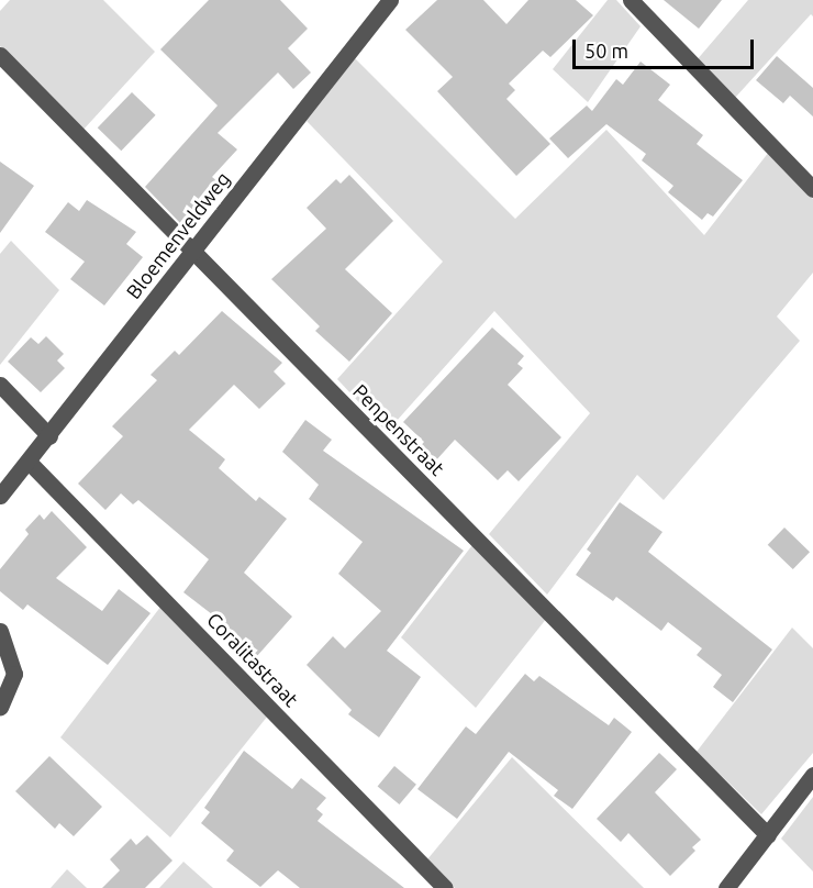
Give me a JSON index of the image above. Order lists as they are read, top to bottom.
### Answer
{
  "streets": {
    "street": ["Bloemenveldweg", "Penpenstraat", "Coralitastraat"]
  },
  "crossings": [
    ["Bloemenveldweg", "Penpenstraat"],
    ["Bloemenveldweg", "Coralitastraat"]
  ],
  "scale_bar": "50 m"
}
